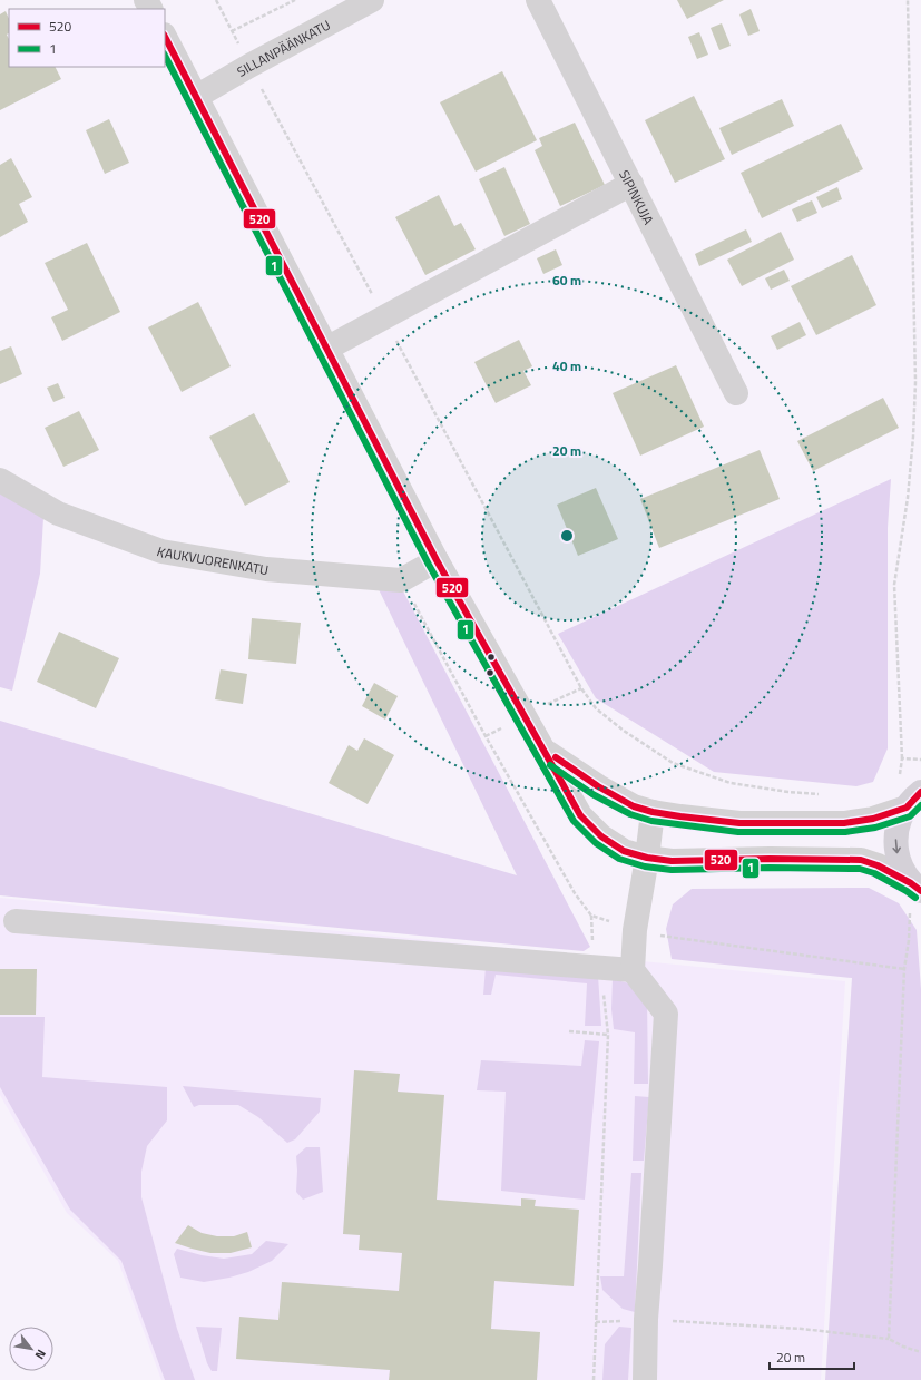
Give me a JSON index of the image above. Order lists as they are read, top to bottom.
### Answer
{
  "streets": {
    "street": ["SILLANPÄÄNKATU", "SIPINKUJA", "KAUKVUORENKATU"]
  },
  "lines": ["transit line 520", "transit line 1"],
  "legend": ["520", "1"],
  "scale_bar": "20 m",
  "north": "bottom right",
  "rings": ["60 m", "40 m", "20 m"]
}
